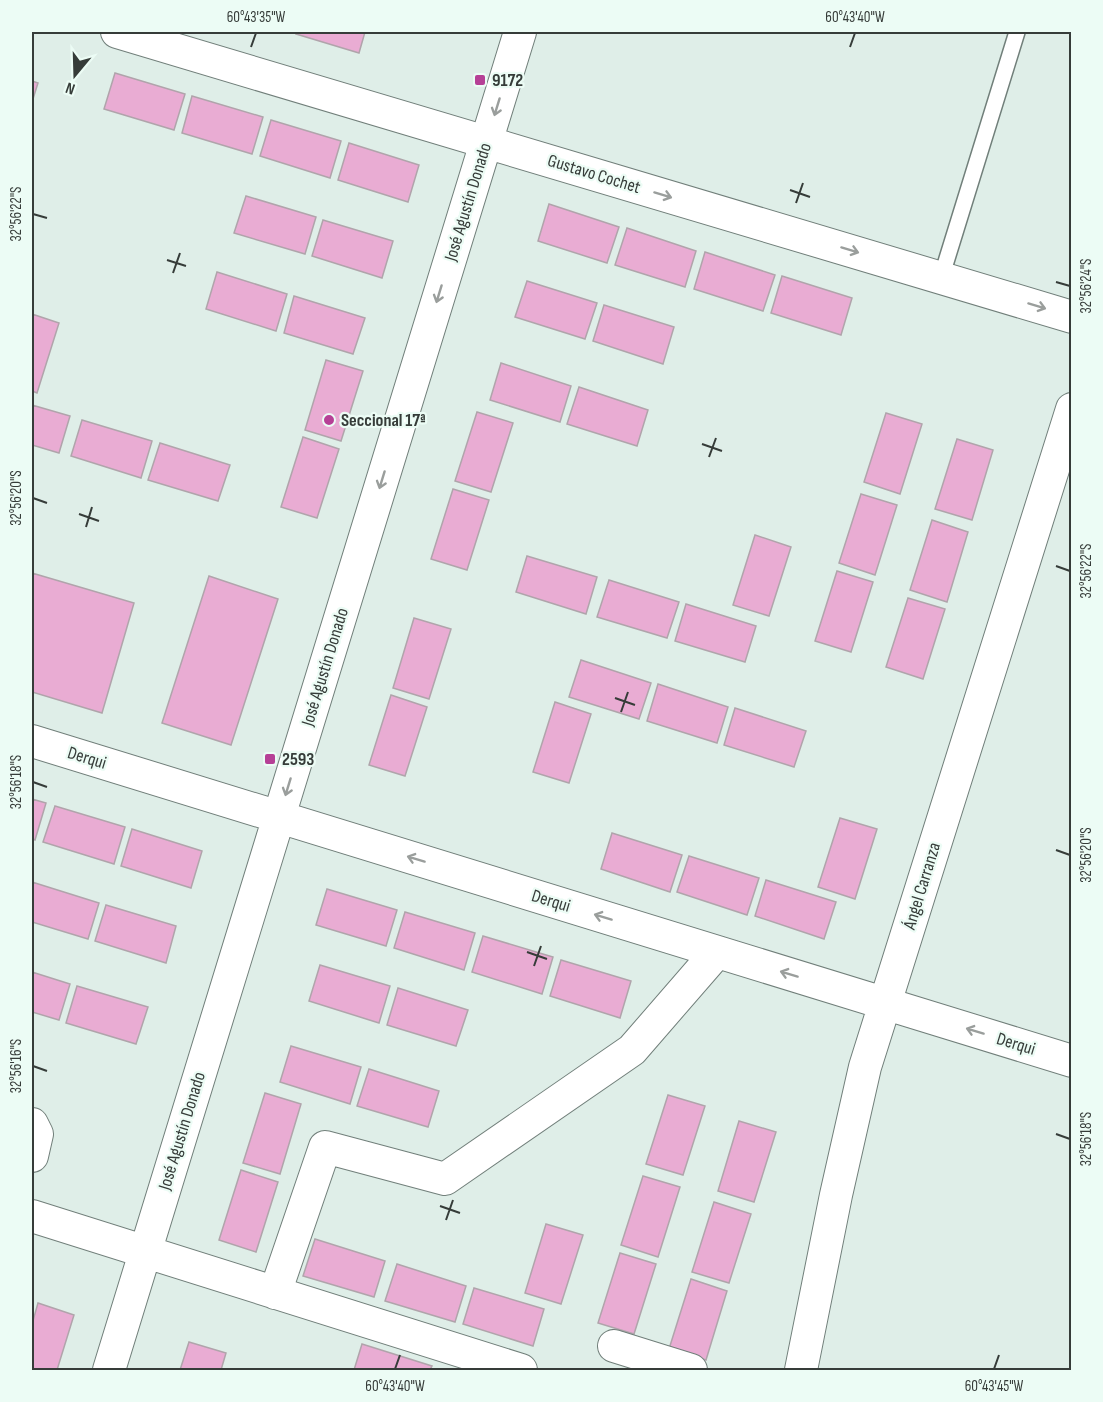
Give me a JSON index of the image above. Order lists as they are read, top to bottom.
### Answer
{
  "streets": {
    "street": [
      "Gustavo Cochet",
      "José Agustín Donado",
      "Derqui",
      "Ángel Carranza"
    ]
  },
  "crossings": [
    ["Gustavo Cochet", "José Agustín Donado"],
    ["José Agustín Donado", "Derqui"],
    ["Derqui", "Ángel Carranza"]
  ],
  "one_way": ["Gustavo Cochet", "José Agustín Donado", "Derqui"],
  "places": {
    "transit": ["9172", "2593"],
    "other": ["Seccional 17ª"]
  },
  "north": "bottom",
  "coordinates": [
    "60°43'35\"W",
    "60°43'40\"W",
    "32°56'22\"S",
    "32°56'24\"S",
    "32°56'20\"S",
    "32°56'18\"S",
    "32°56'16\"S",
    "60°43'45\"W"
  ]
}
